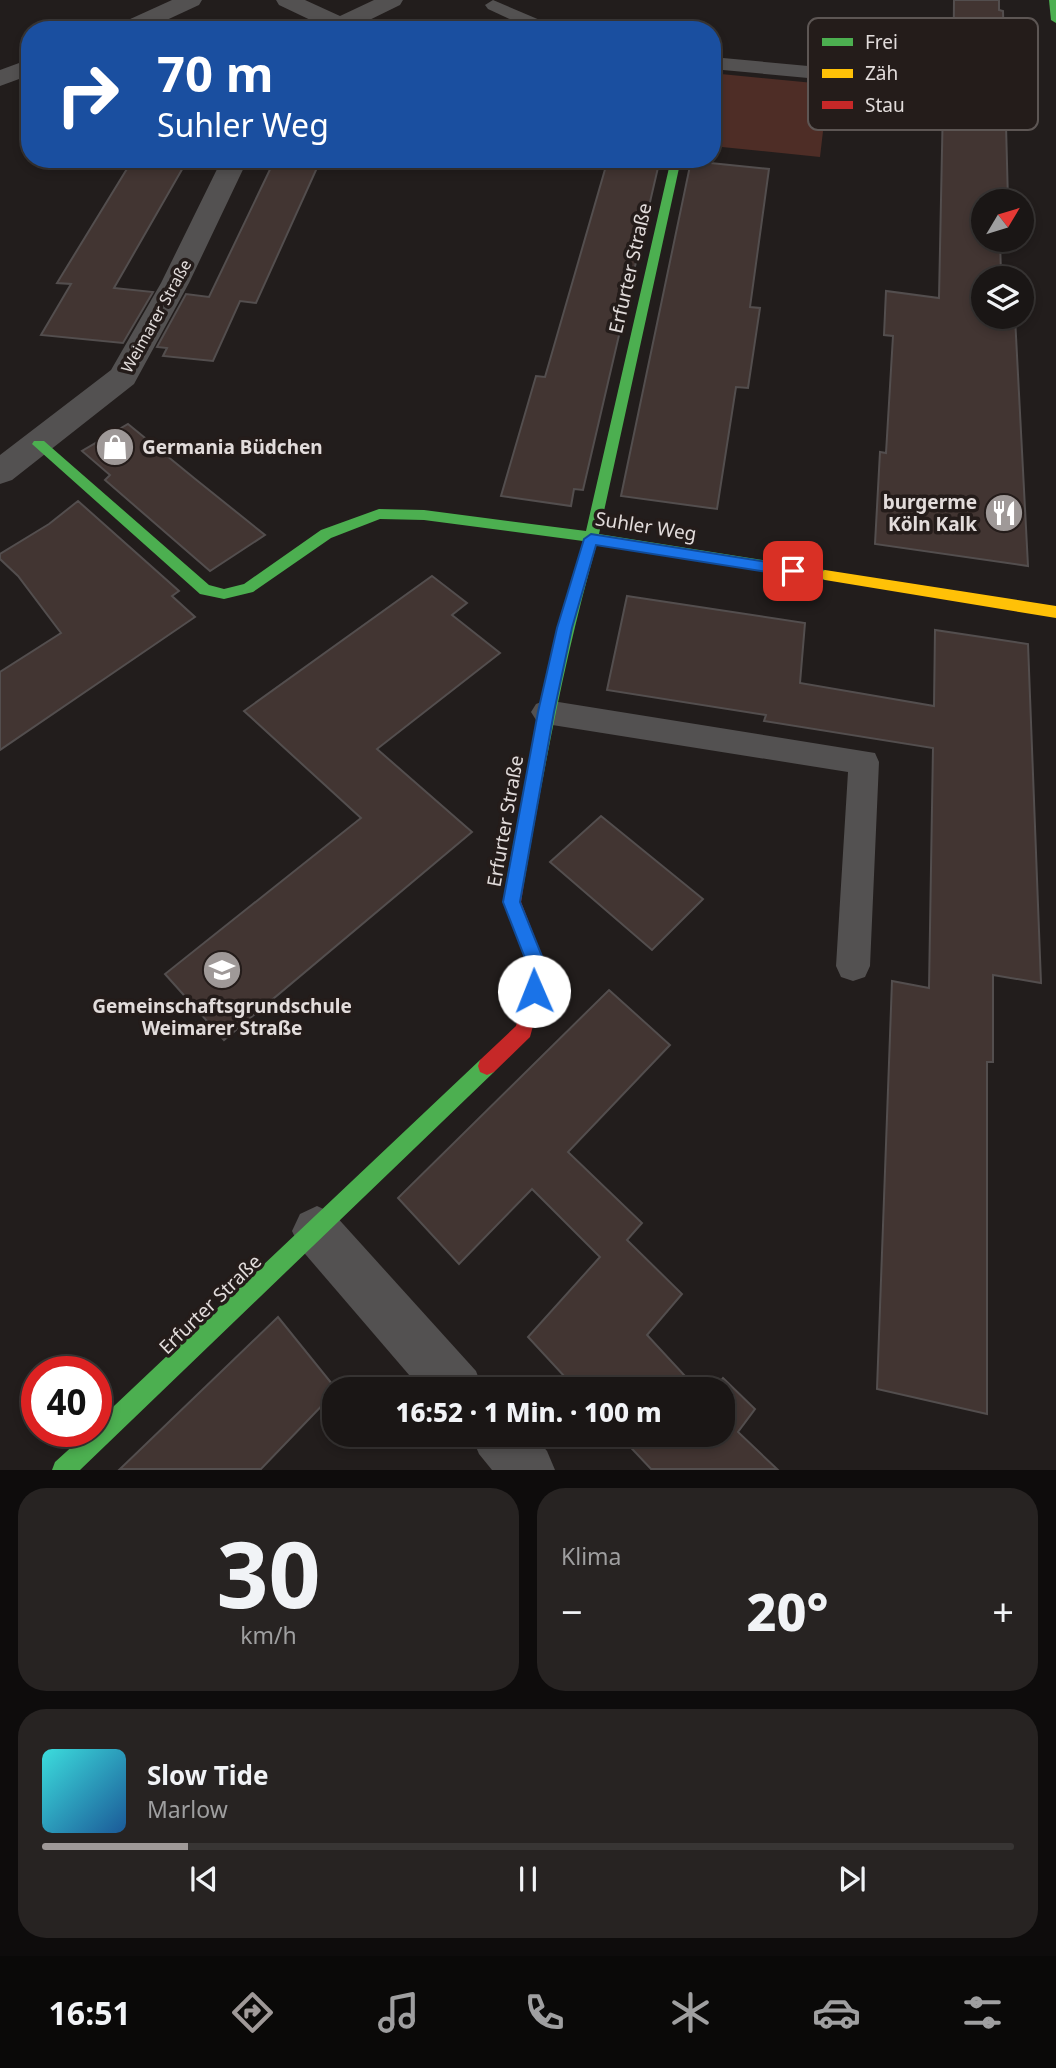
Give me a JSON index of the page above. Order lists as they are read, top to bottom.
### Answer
{
  "streets": {
    "street": ["Erfurter Straße", "Weimarer Straße", "Suhler Weg"]
  },
  "crossings": [
    ["Erfurter Straße", "Suhler Weg"],
    ["Weimarer Straße", "Suhler Weg"]
  ],
  "places": {
    "shop": ["Germania Büdchen"],
    "restaurant": ["burgerme Köln Kalk"],
    "school or university": ["Gemeinschaftsgrundschule Weimarer Straße"]
  },
  "legend": ["Frei", "Zäh", "Stau"],
  "north": "top right",
  "page": {
    "turn": ["70 m", "Suhler Weg"],
    "limit": "40",
    "trip": "16:52 · 1 Min. · 100 m",
    "tile": [
      ["30", "km/h"],
      "Klima"
    ],
    "heat": ["−", "20°", "+"],
    "song": ["Slow Tide", "Marlow"],
    "tabs": "16:51"
  }
}
